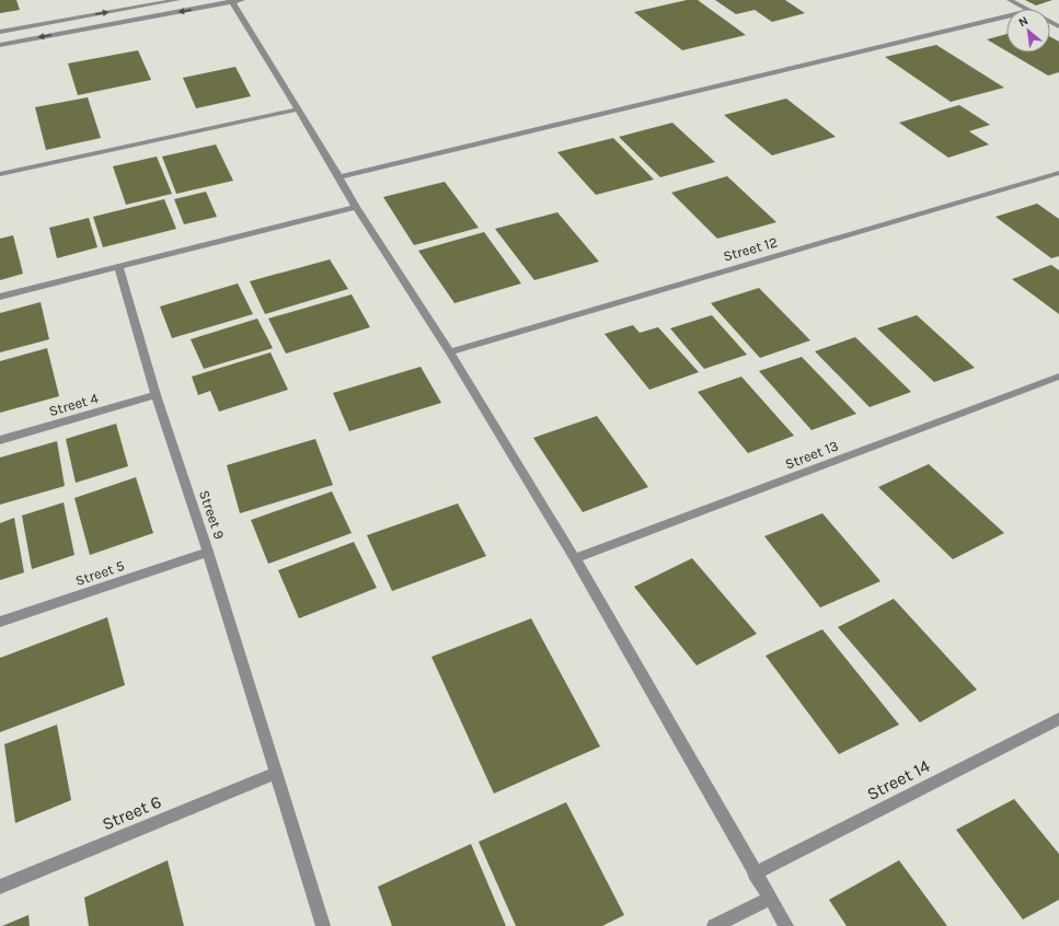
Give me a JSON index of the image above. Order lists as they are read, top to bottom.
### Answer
{
  "streets": {
    "street": [
      "Street 12",
      "Street 4",
      "Street 13",
      "Street 9",
      "Street 5",
      "Street 14",
      "Street 6"
    ]
  },
  "crossings": [
    ["Street 4", "Street 9"],
    ["Street 9", "Street 5"],
    ["Street 9", "Street 6"]
  ],
  "north": "top left"
}
